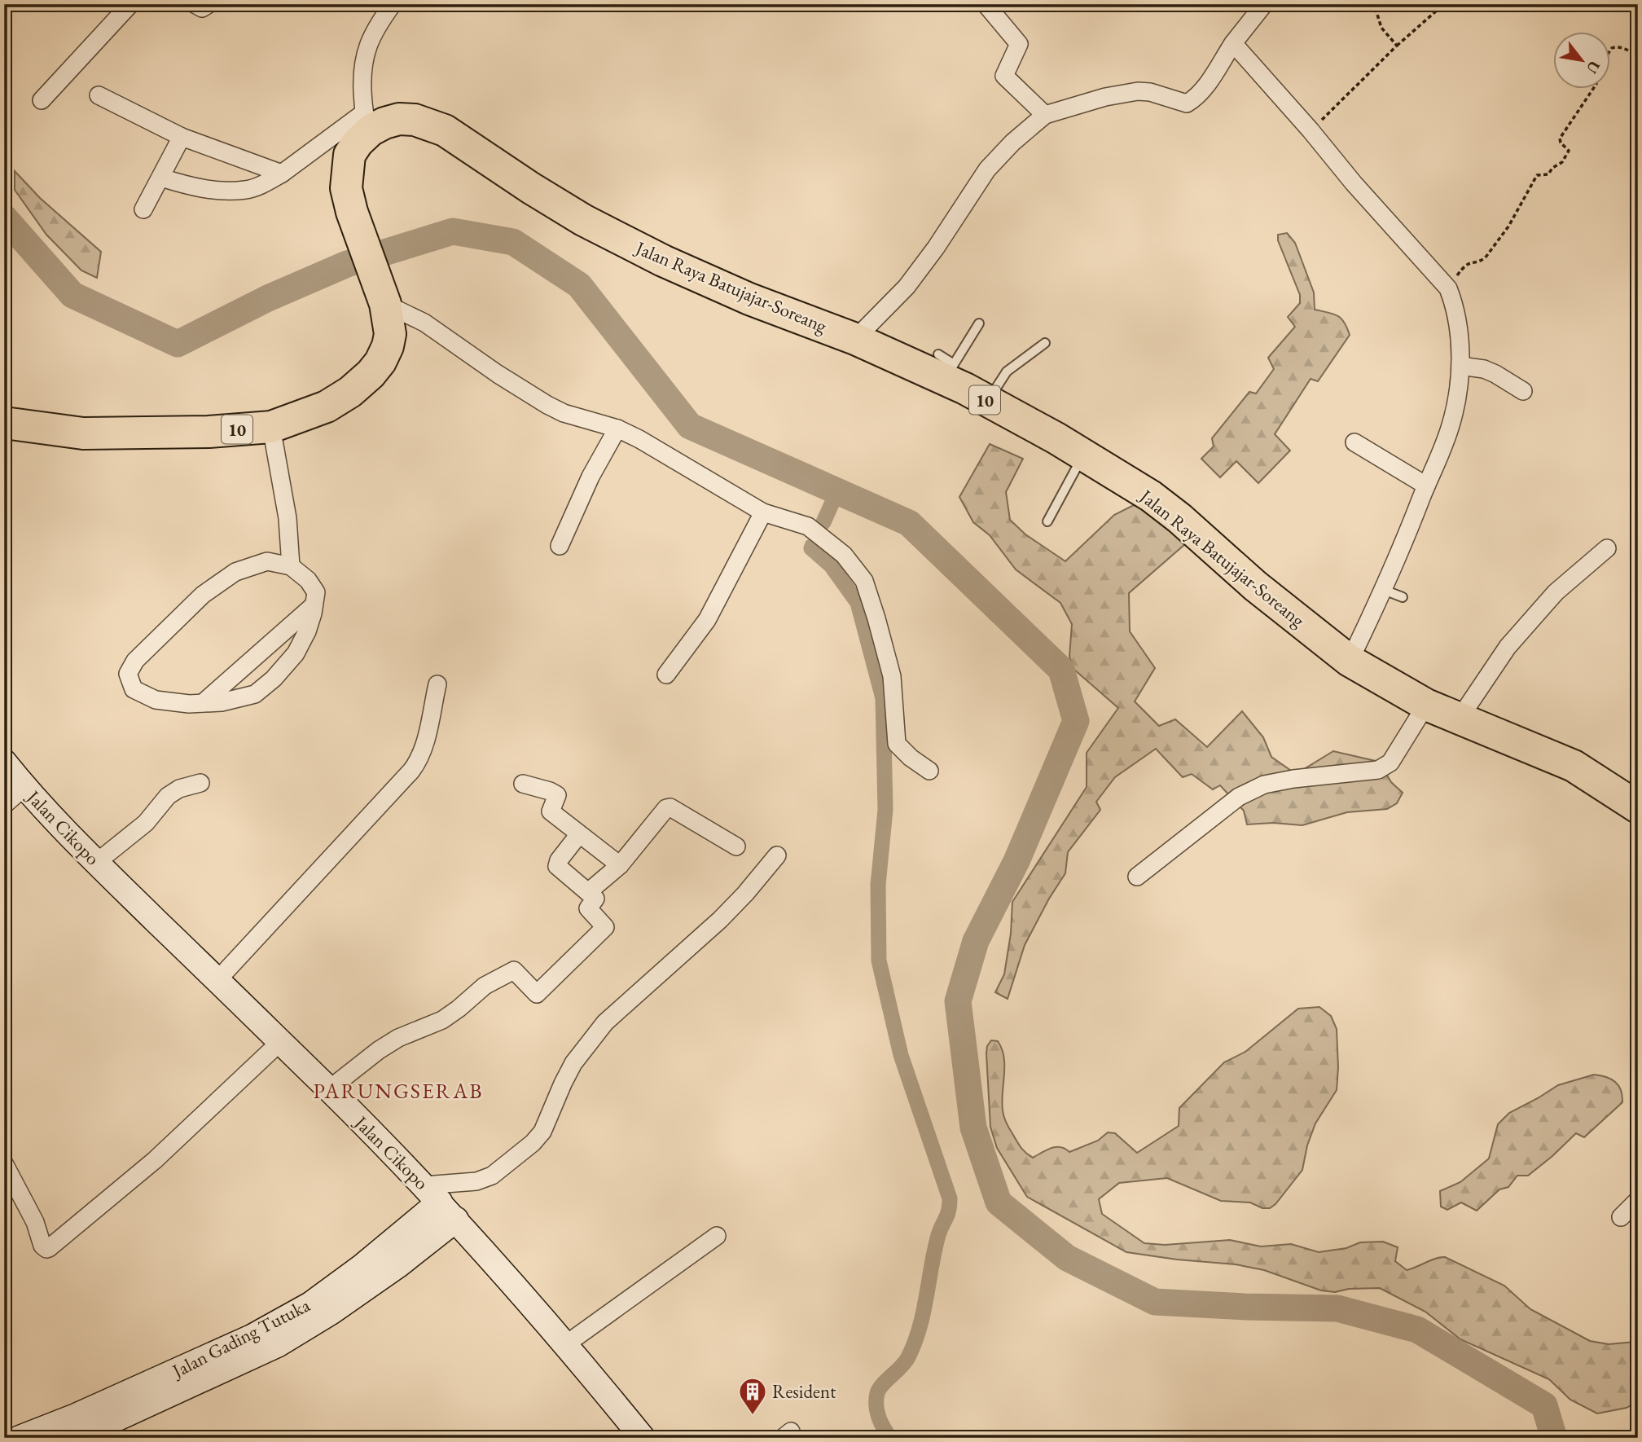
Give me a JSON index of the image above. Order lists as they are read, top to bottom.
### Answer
{
  "streets": {
    "highway": ["Jalan Raya Batujajar-Soreang", "10"],
    "street": ["Jalan Cikopo", "Jalan Gading Tutuka"]
  },
  "crossings": [
    ["Jalan Cikopo", "Jalan Gading Tutuka"]
  ],
  "districts": ["PARUNGSERAB"],
  "places": {
    "building": ["Resident"]
  },
  "north": "bottom right"
}
